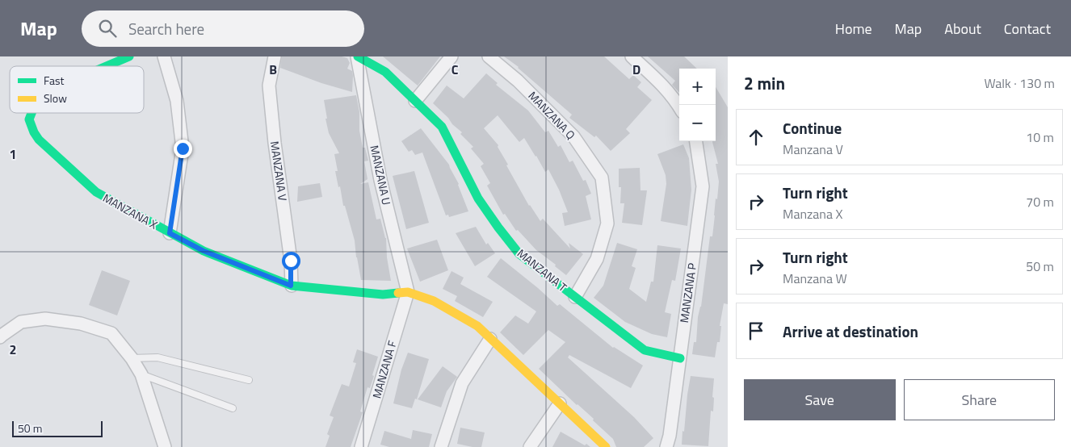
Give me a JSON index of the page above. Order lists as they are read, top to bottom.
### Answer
{
  "streets": {
    "street": [
      "MANZANA Q",
      "MANZANA V",
      "MANZANA U",
      "MANZANA X",
      "MANZANA T",
      "MANZANA P",
      "MANZANA F"
    ]
  },
  "crossings": [
    ["MANZANA Q", "MANZANA T"],
    ["MANZANA V", "MANZANA X"],
    ["MANZANA U", "MANZANA X"],
    ["MANZANA U", "MANZANA T"],
    ["MANZANA U", "MANZANA F"],
    ["MANZANA X", "MANZANA F"],
    ["MANZANA T", "MANZANA P"]
  ],
  "legend": ["Fast", "Slow"],
  "scale_bar": "50 m",
  "page": {
    "header": "Map",
    "search": "Search here",
    "nav": [
      "Home",
      "Map",
      "About",
      "Contact"
    ],
    "heading": ["2 min", "Walk · 130 m"],
    "map_buttons": ["+", "−"],
    "list": [
      ["Continue", "Manzana V", "10 m"],
      ["Turn right", "Manzana X", "70 m"],
      ["Turn right", "Manzana W", "50 m"],
      "Arrive at destination"
    ],
    "buttons": ["Save", "Share"],
    "scale": "50 m"
  },
  "grid": {
    "columns": ["B", "C", "D"],
    "rows": ["1", "2"]
  }
}
